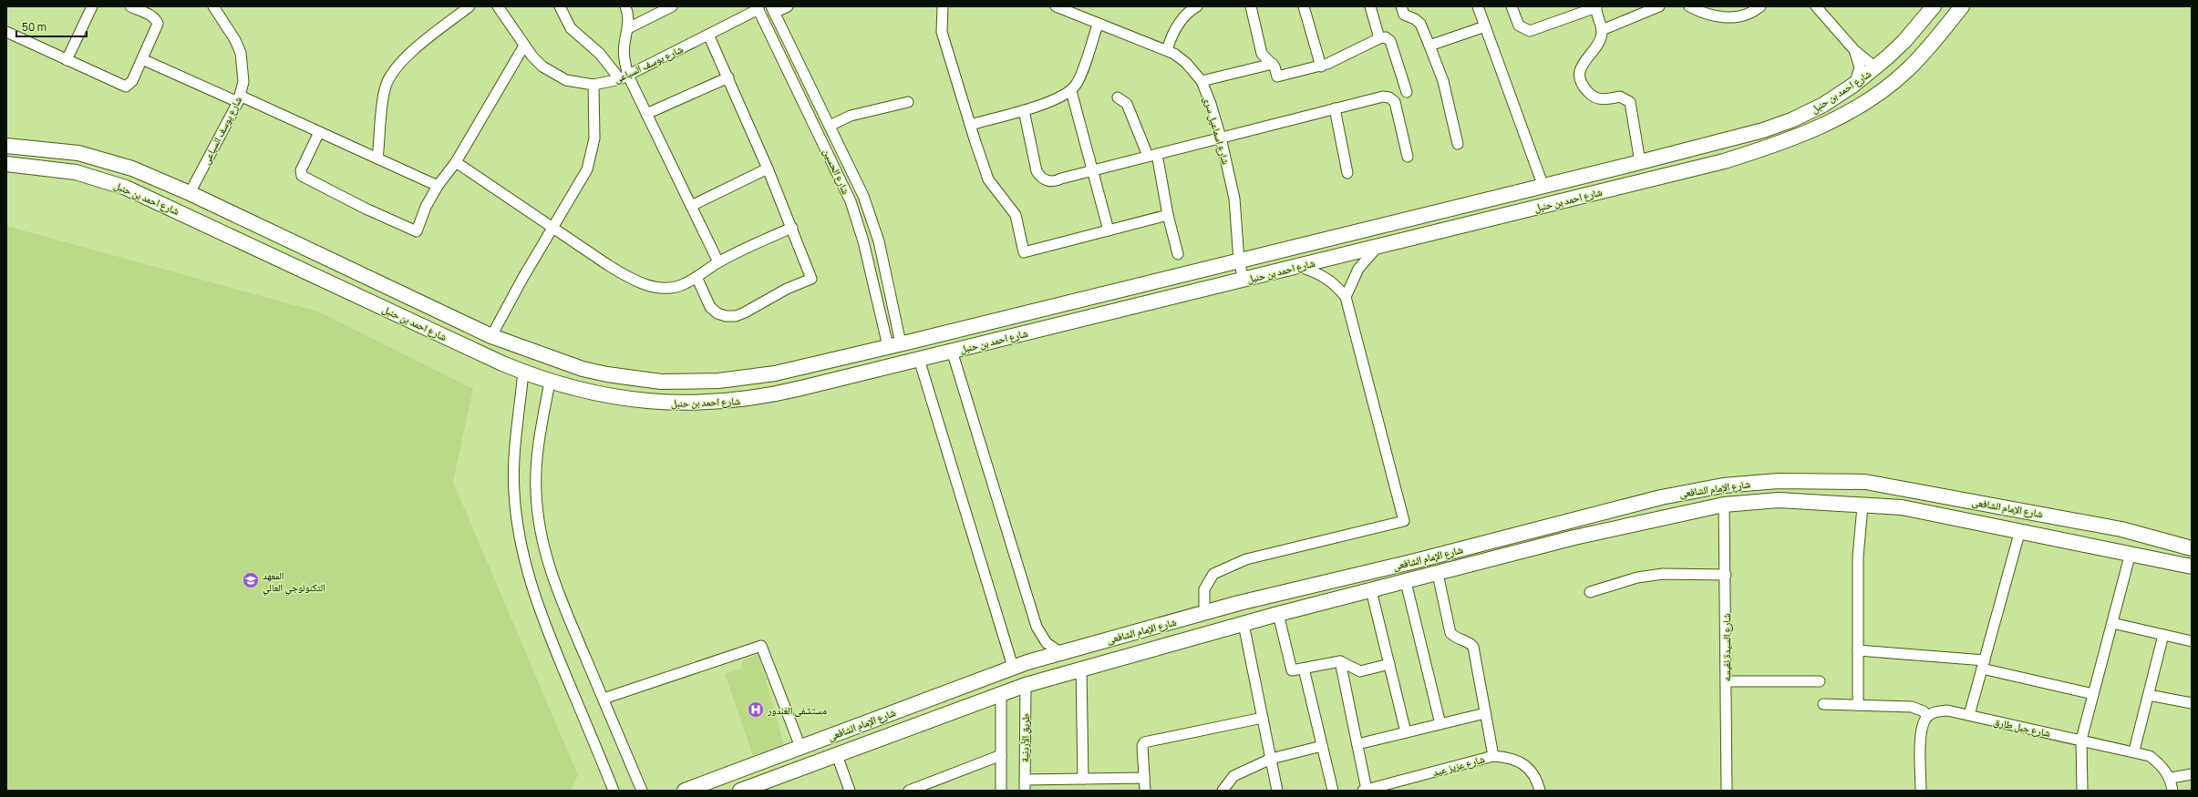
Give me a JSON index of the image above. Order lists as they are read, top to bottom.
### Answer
{
  "streets": {
    "street": [
      "شارع يوسف السباعى",
      "شارع احمد بن حنبل",
      "شارع اسماعيل سرى",
      "شارع الحسين",
      "شارع الإمام الشافعى",
      "شارع السيدة نفيسه",
      "شارع جبل طارق",
      "طريق الأردنية",
      "شارع عزيز عيد"
    ]
  },
  "crossings": [
    ["شارع يوسف السباعى", "شارع احمد بن حنبل"],
    ["شارع يوسف السباعى", "شارع الحسين"],
    ["شارع احمد بن حنبل", "شارع اسماعيل سرى"],
    ["شارع احمد بن حنبل", "شارع الحسين"],
    ["شارع الإمام الشافعى", "شارع السيدة نفيسه"],
    ["شارع الإمام الشافعى", "طريق الأردنية"]
  ],
  "places": {
    "school or university": ["المعهد التكنولوجي العالي"],
    "hospital": ["مستشفى الغندور"]
  },
  "scale_bar": "50 m"
}
